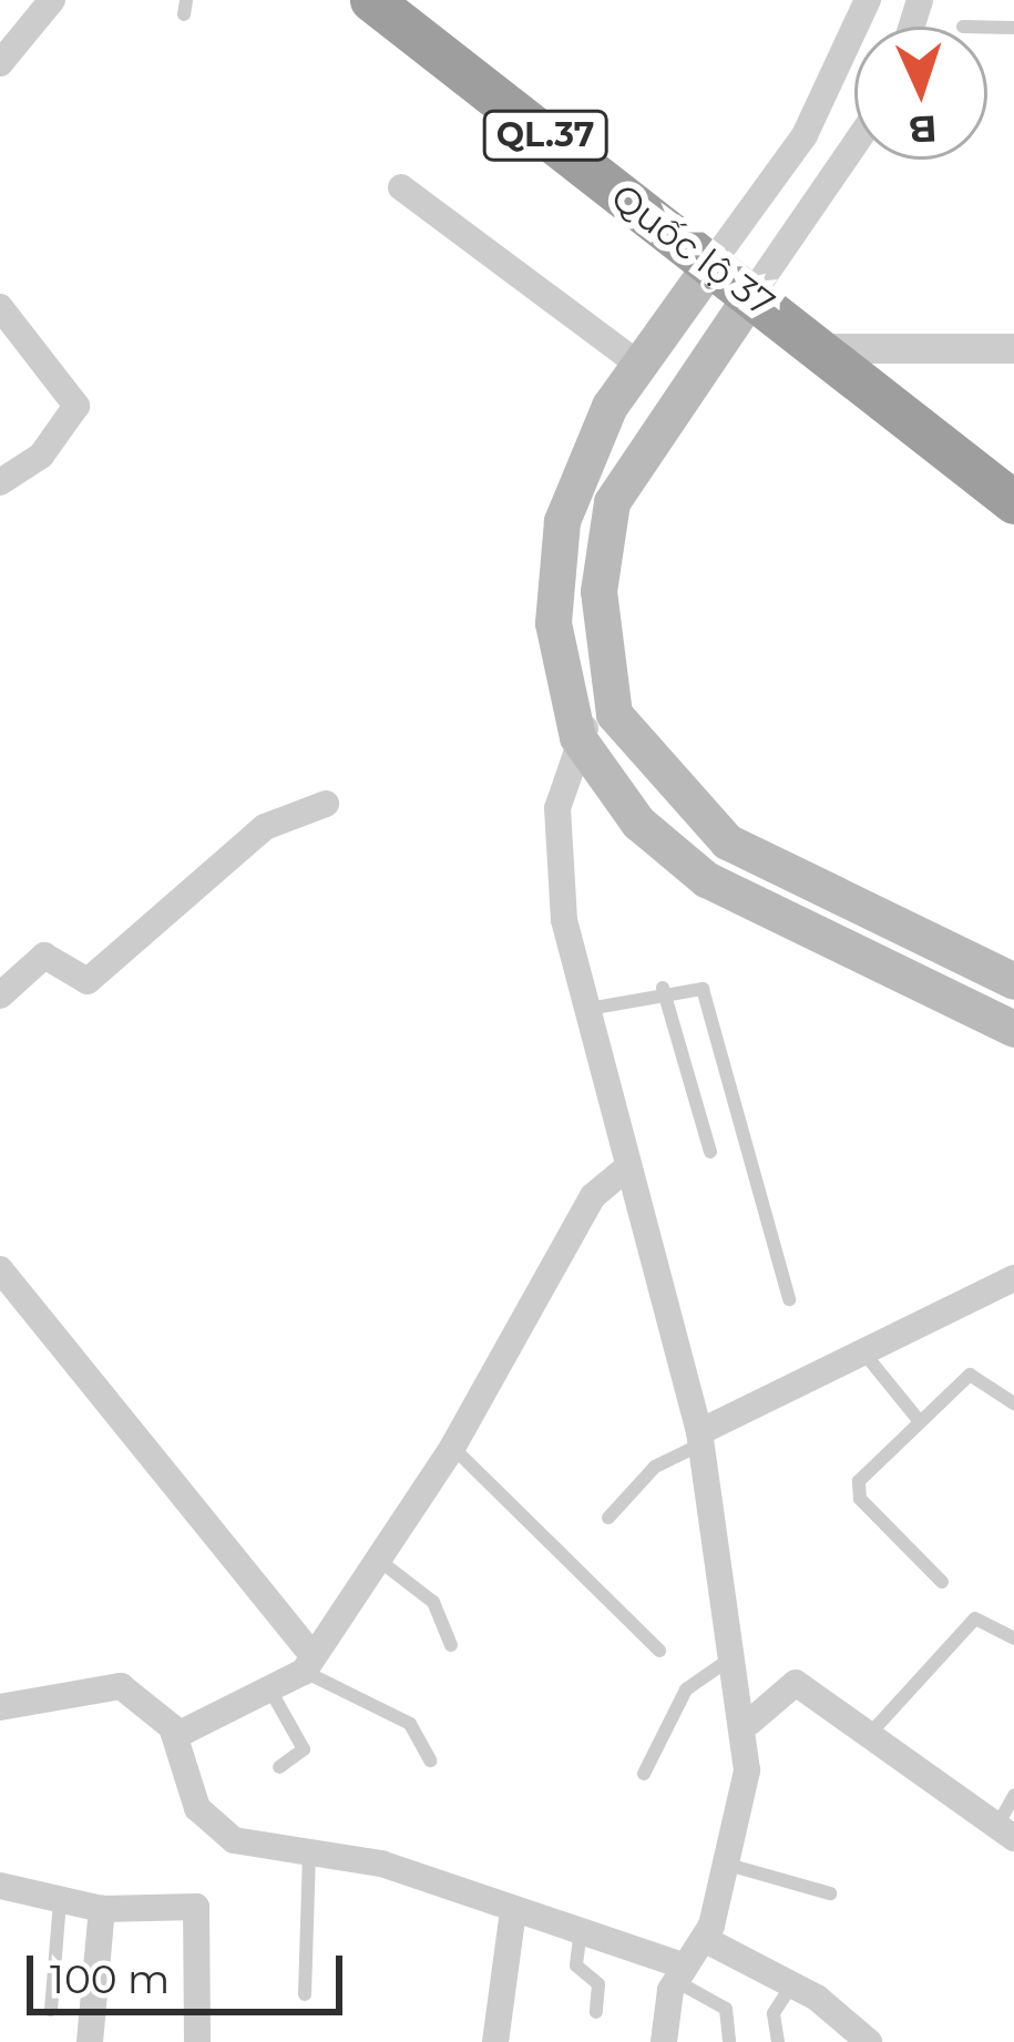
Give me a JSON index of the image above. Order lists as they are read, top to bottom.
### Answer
{
  "streets": {
    "highway": ["QL.37", "Quốc lộ 37"]
  },
  "scale_bar": "100 m",
  "north": "bottom"
}
